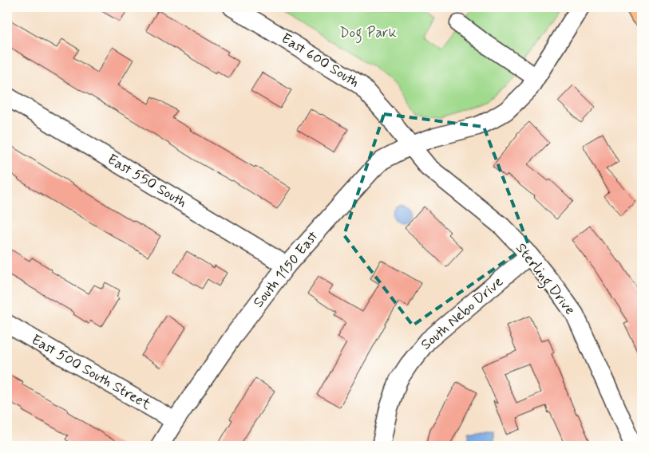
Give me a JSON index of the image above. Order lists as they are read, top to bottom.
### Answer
{
  "streets": {
    "street": [
      "East 600 South",
      "East 550 South",
      "South 1150 East",
      "Sterling Drive",
      "South Nebo Drive",
      "East 500 South Street"
    ]
  },
  "crossings": [
    ["East 600 South", "South 1150 East"],
    ["East 600 South", "Sterling Drive"],
    ["East 550 South", "South 1150 East"],
    ["South 1150 East", "Sterling Drive"],
    ["South 1150 East", "East 500 South Street"],
    ["Sterling Drive", "South Nebo Drive"]
  ],
  "parks": ["Dog Park"]
}
